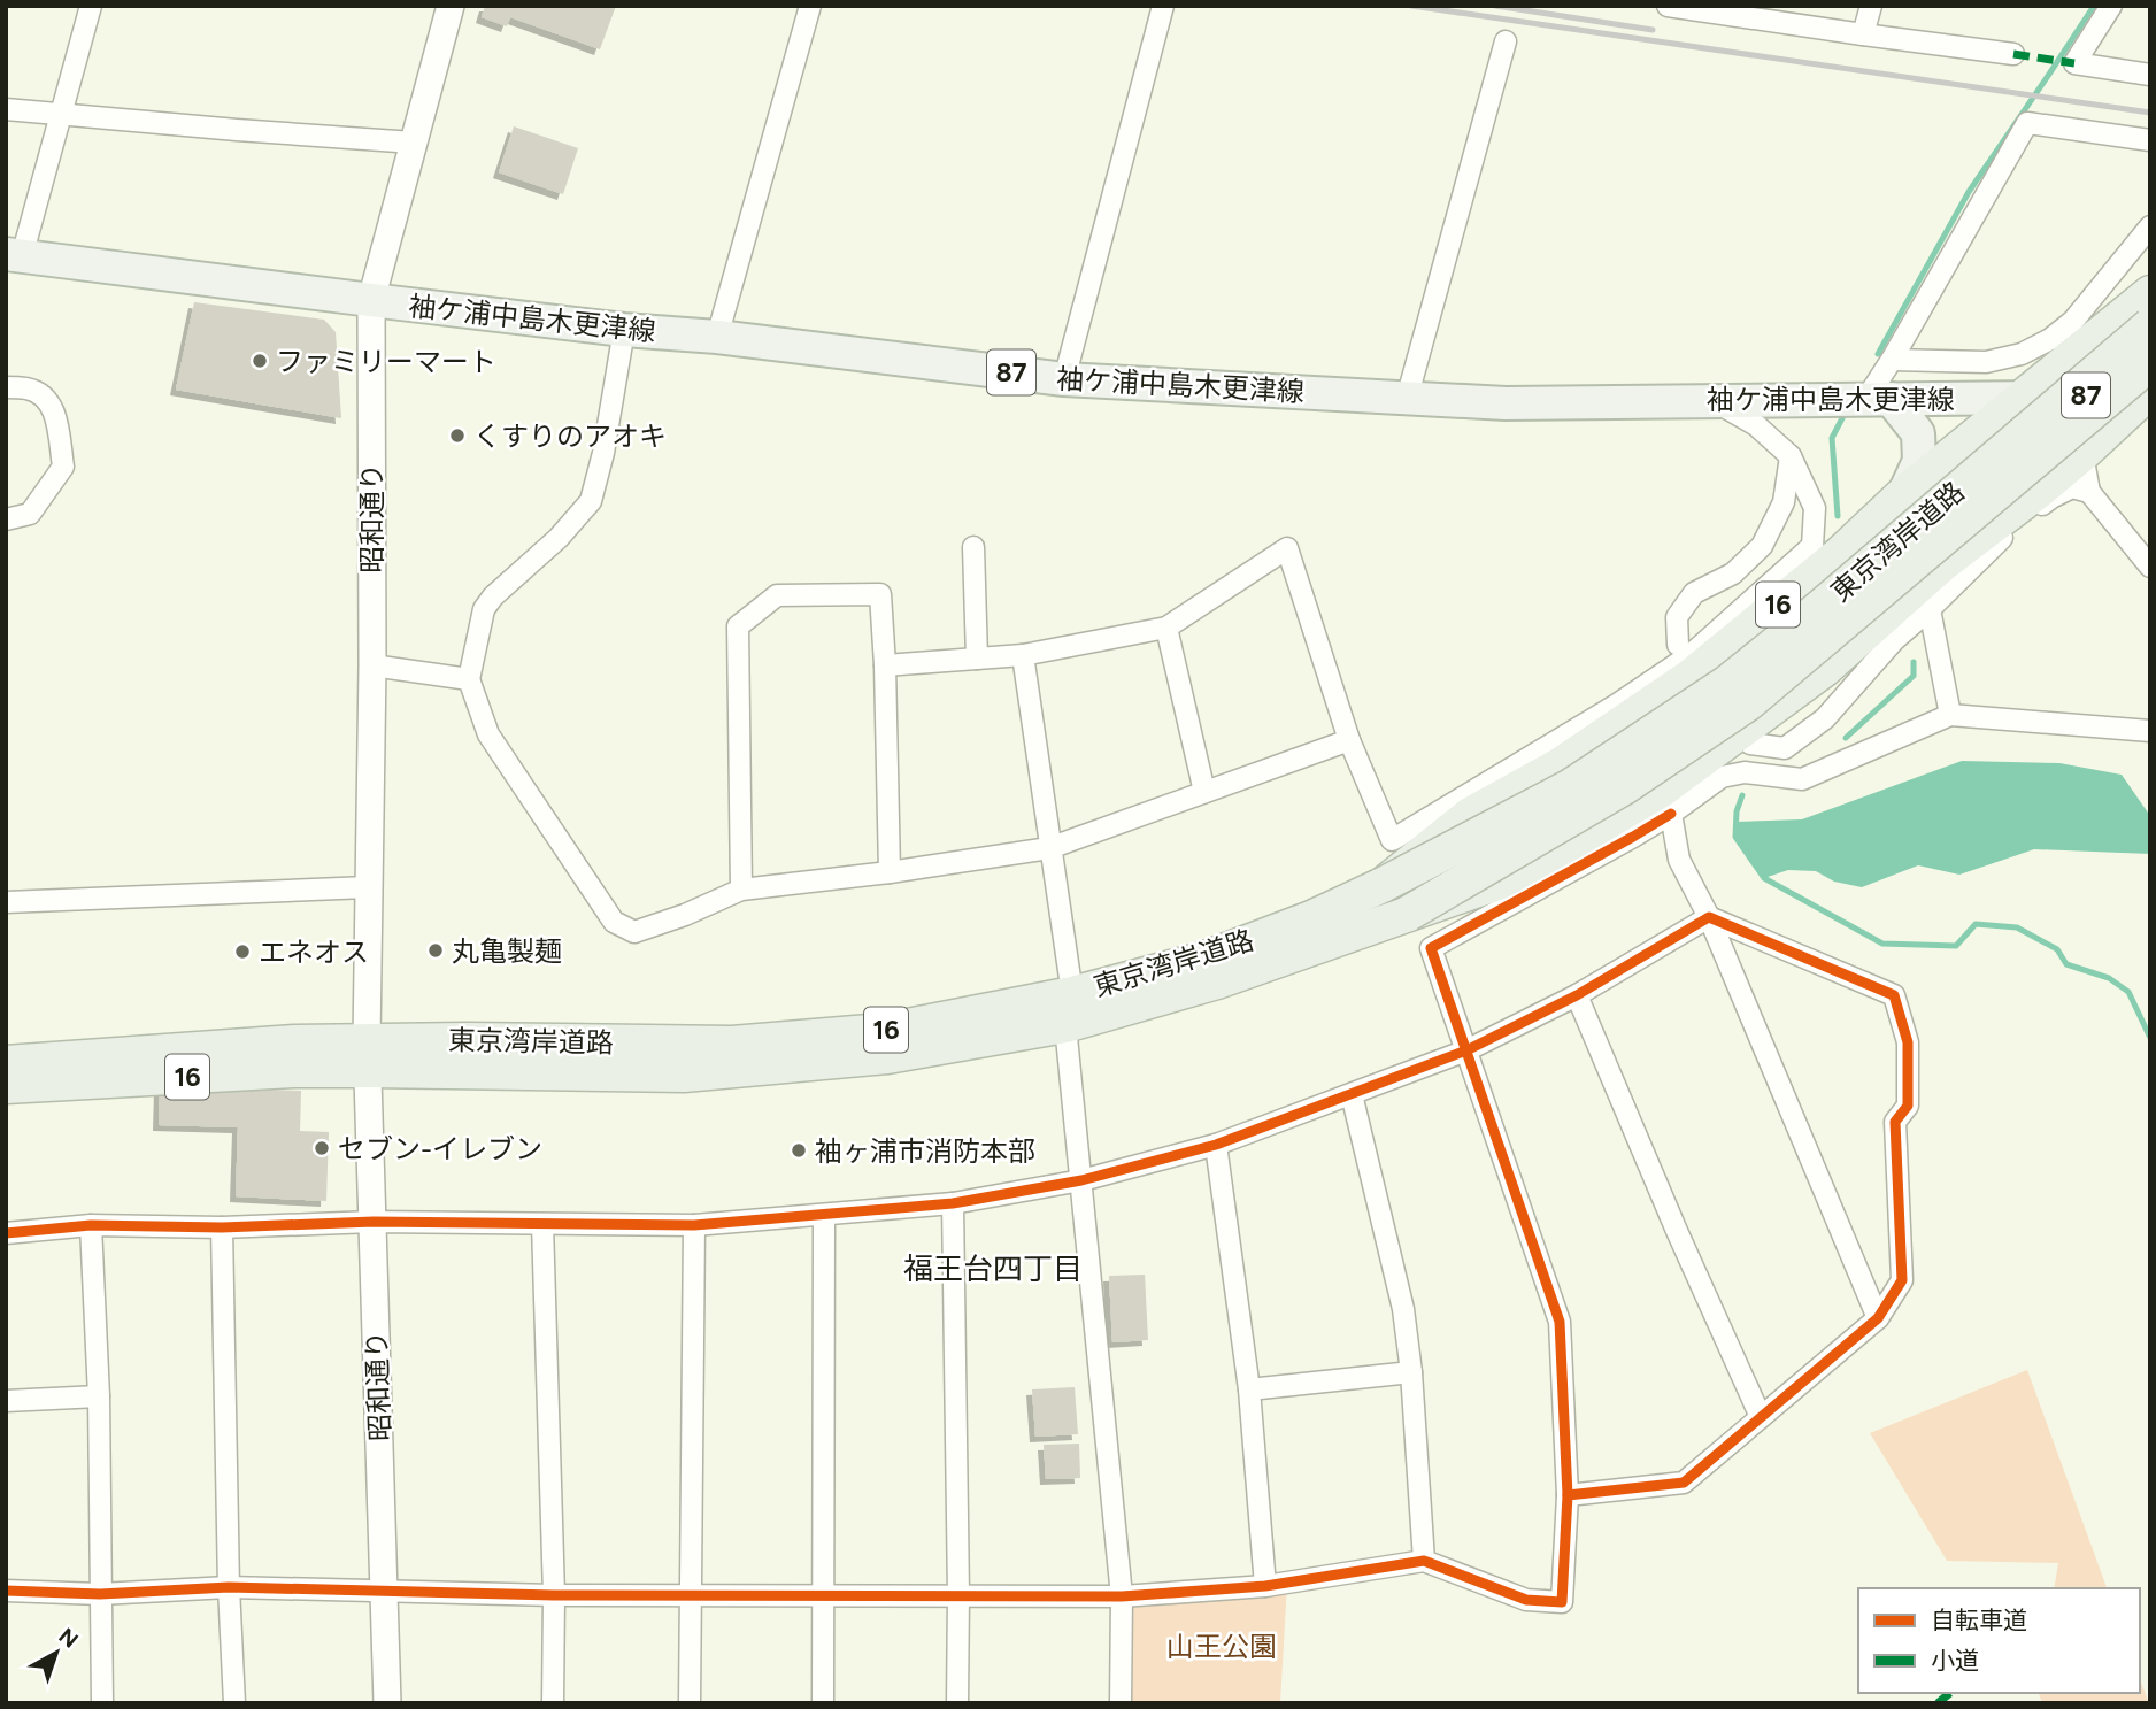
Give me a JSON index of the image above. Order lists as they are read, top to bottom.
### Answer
{
  "streets": {
    "highway": ["東京湾岸道路", "16"],
    "main road": ["袖ケ浦中島木更津線", "87"],
    "street": ["昭和通り"]
  },
  "crossings": [
    ["袖ケ浦中島木更津線", "87"],
    ["袖ケ浦中島木更津線", "昭和通り"],
    ["袖ケ浦中島木更津線", "16"],
    ["87", "東京湾岸道路"],
    ["87", "16"],
    ["昭和通り", "東京湾岸道路"],
    ["東京湾岸道路", "16"]
  ],
  "districts": ["福王台四丁目"],
  "parks": ["山王公園"],
  "places": [
    "ファミリーマート",
    "くすりのアオキ",
    "丸亀製麺",
    "エネオス",
    "セブン-イレブン",
    "袖ヶ浦市消防本部"
  ],
  "legend": ["自転車道", "小道"],
  "north": "top right"
}
